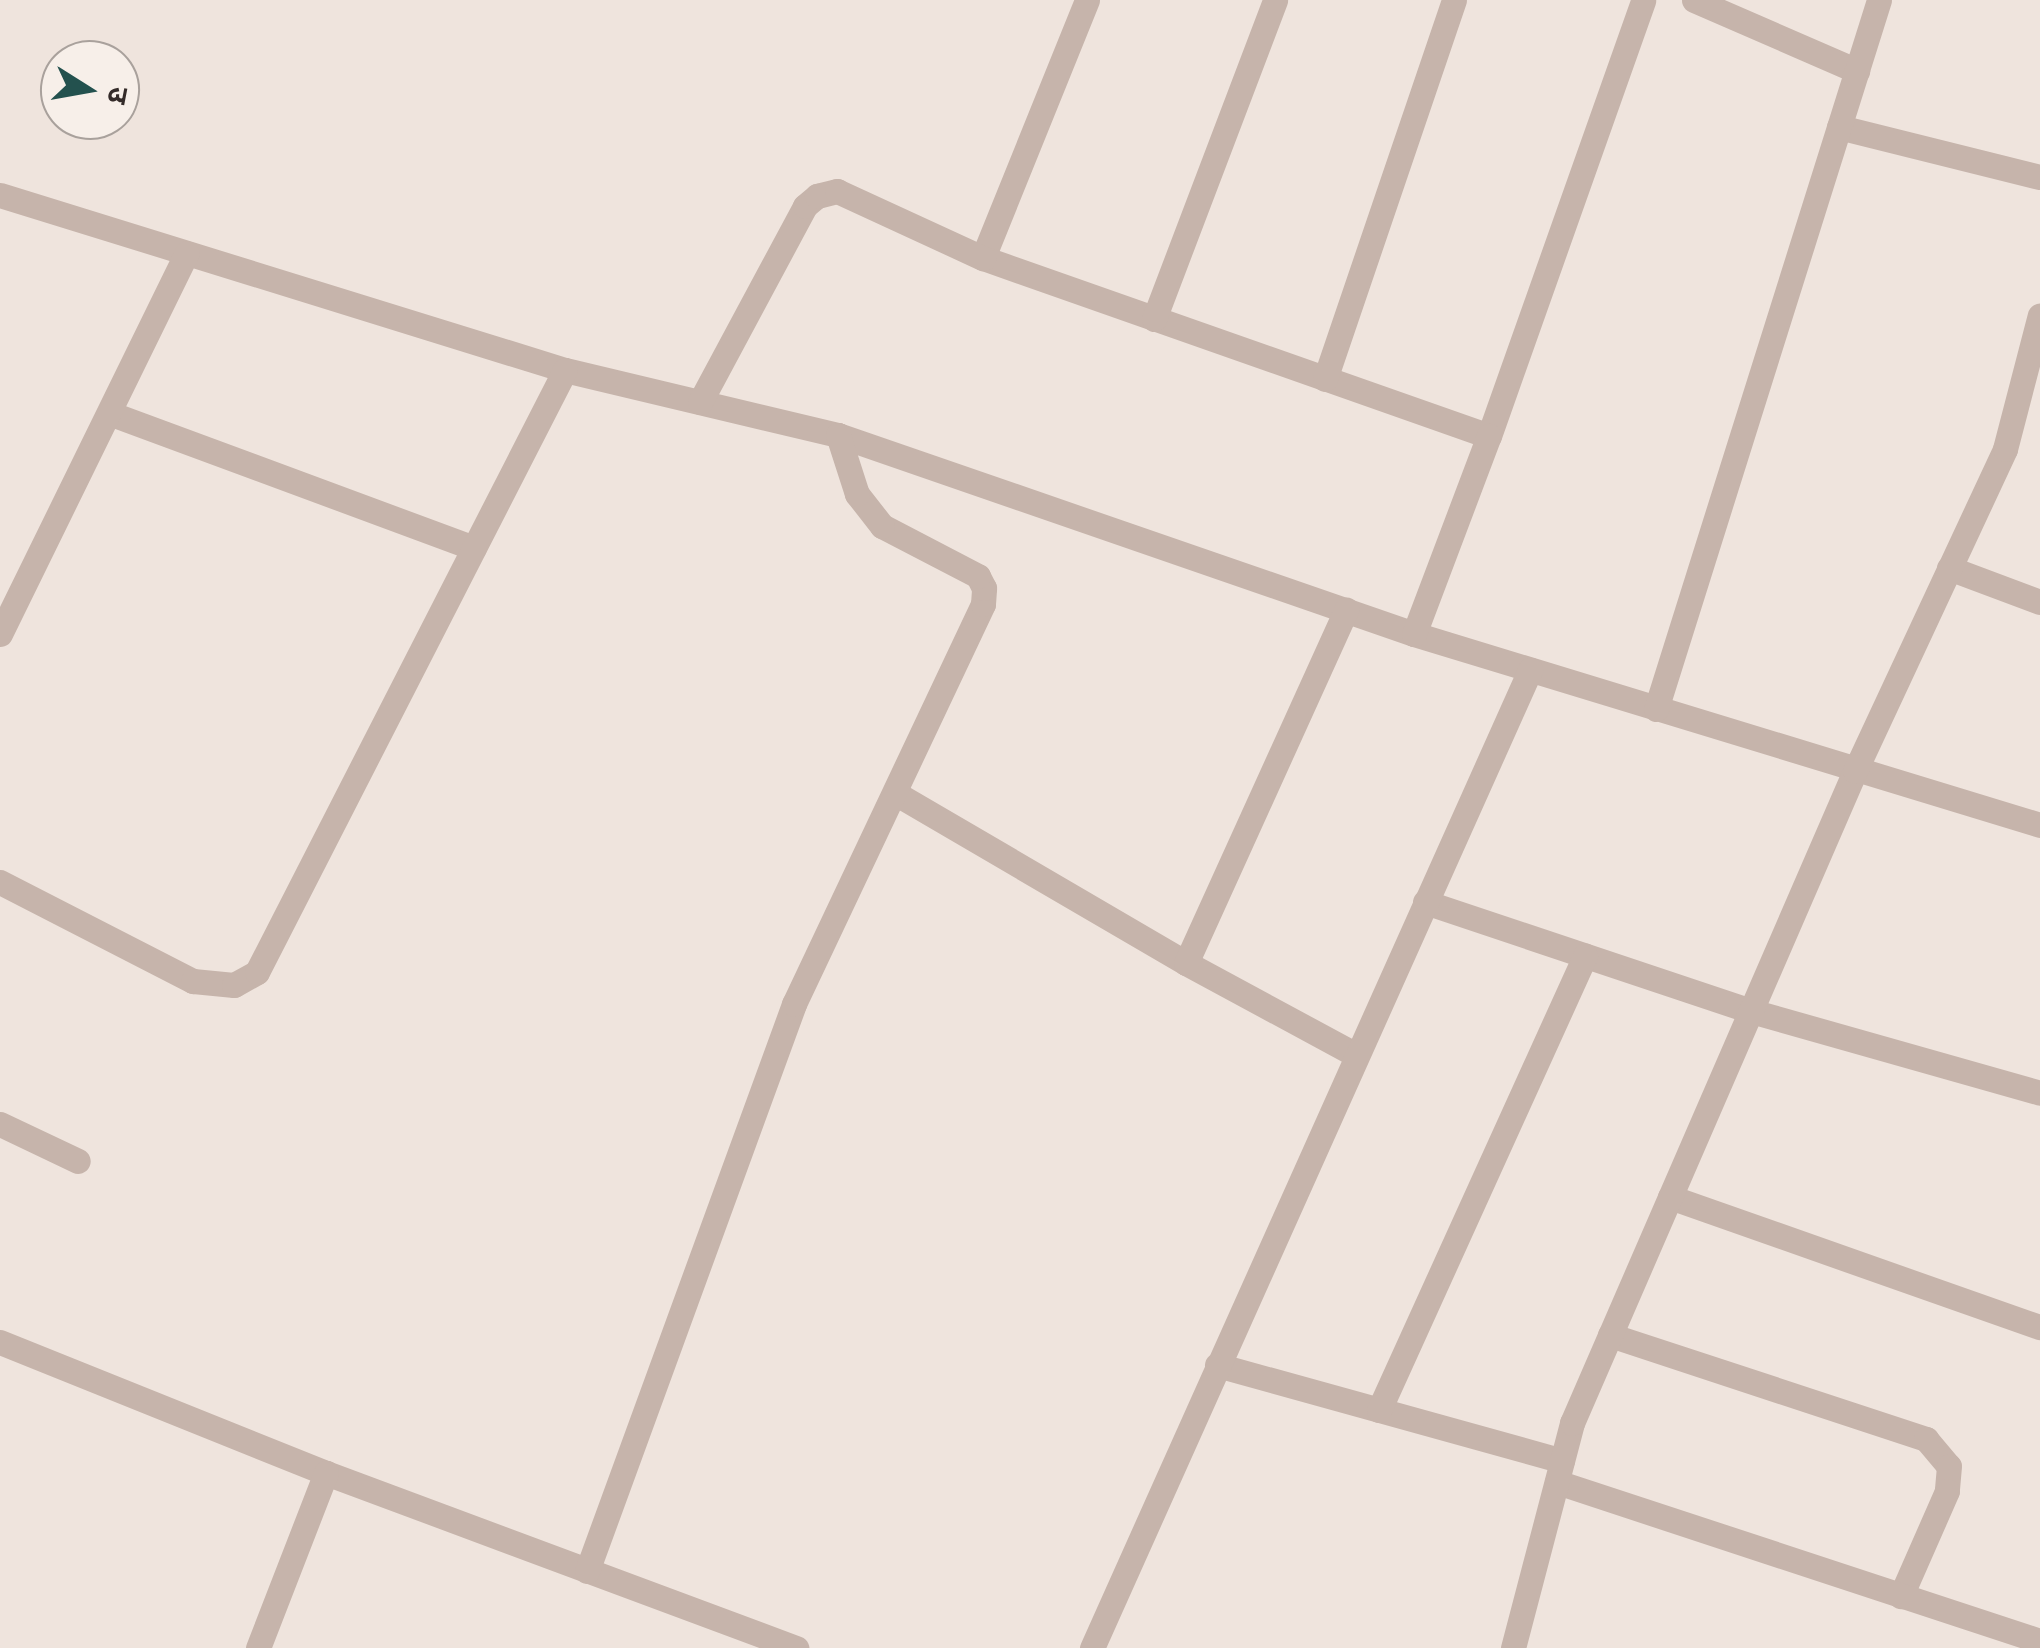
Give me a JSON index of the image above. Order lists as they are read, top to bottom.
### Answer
{
  "north": "right"
}
